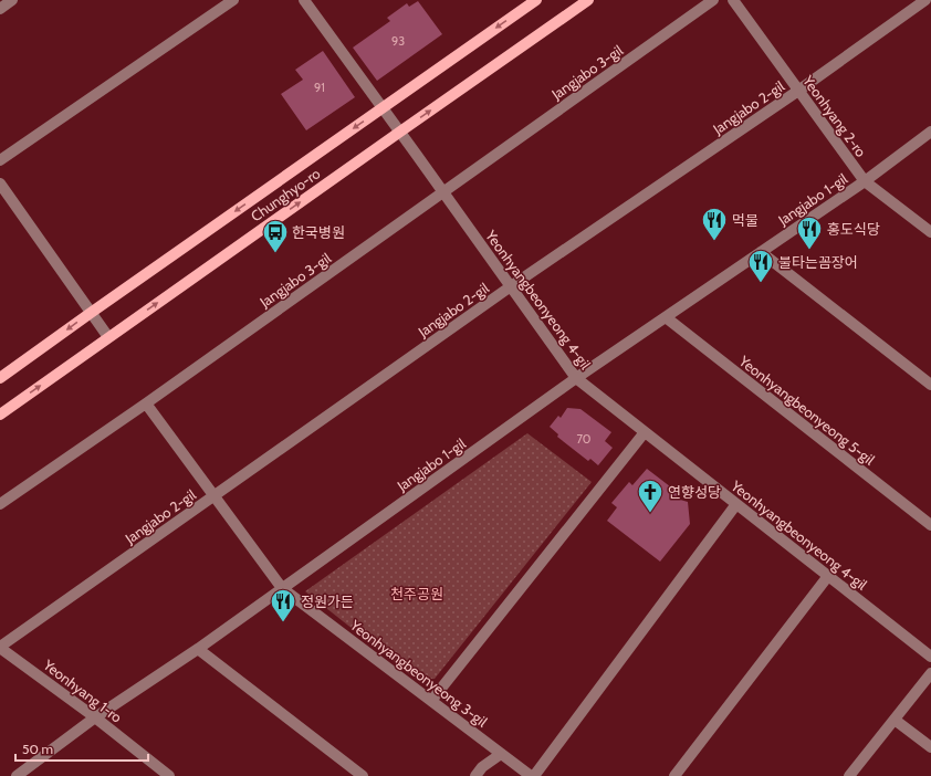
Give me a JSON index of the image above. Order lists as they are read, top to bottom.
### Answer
{
  "streets": {
    "main road": ["Chunghyo-ro"],
    "street": [
      "Jangjabo 3-gil",
      "Jangjabo 2-gil",
      "Yeonhyang 2-ro",
      "Jangjabo 1-gil",
      "Yeonhyangbeonyeong 4-gil",
      "Yeonhyangbeonyeong 5-gil",
      "Yeonhyangbeonyeong 3-gil",
      "Yeonhyang 1-ro"
    ]
  },
  "crossings": [
    ["Jangjabo 3-gil", "Yeonhyangbeonyeong 4-gil"],
    ["Jangjabo 3-gil", "Yeonhyangbeonyeong 3-gil"],
    ["Jangjabo 2-gil", "Yeonhyang 2-ro"],
    ["Jangjabo 2-gil", "Yeonhyangbeonyeong 4-gil"],
    ["Jangjabo 2-gil", "Yeonhyangbeonyeong 3-gil"],
    ["Jangjabo 2-gil", "Yeonhyang 1-ro"],
    ["Yeonhyang 2-ro", "Jangjabo 1-gil"],
    ["Chunghyo-ro", "Yeonhyangbeonyeong 4-gil"],
    ["Jangjabo 1-gil", "Yeonhyangbeonyeong 4-gil"],
    ["Jangjabo 1-gil", "Yeonhyangbeonyeong 5-gil"],
    ["Jangjabo 1-gil", "Yeonhyangbeonyeong 3-gil"],
    ["Jangjabo 1-gil", "Yeonhyang 1-ro"]
  ],
  "parks": ["천주공원"],
  "places": {
    "restaurant": [
      "먹물",
      "홍도식당",
      "불타는꼼장어",
      "정원가든"
    ],
    "bus stop": ["한국병원"],
    "church": ["연향성당"]
  },
  "house_numbers": ["93", "91", "70"],
  "scale_bar": "50 m"
}
